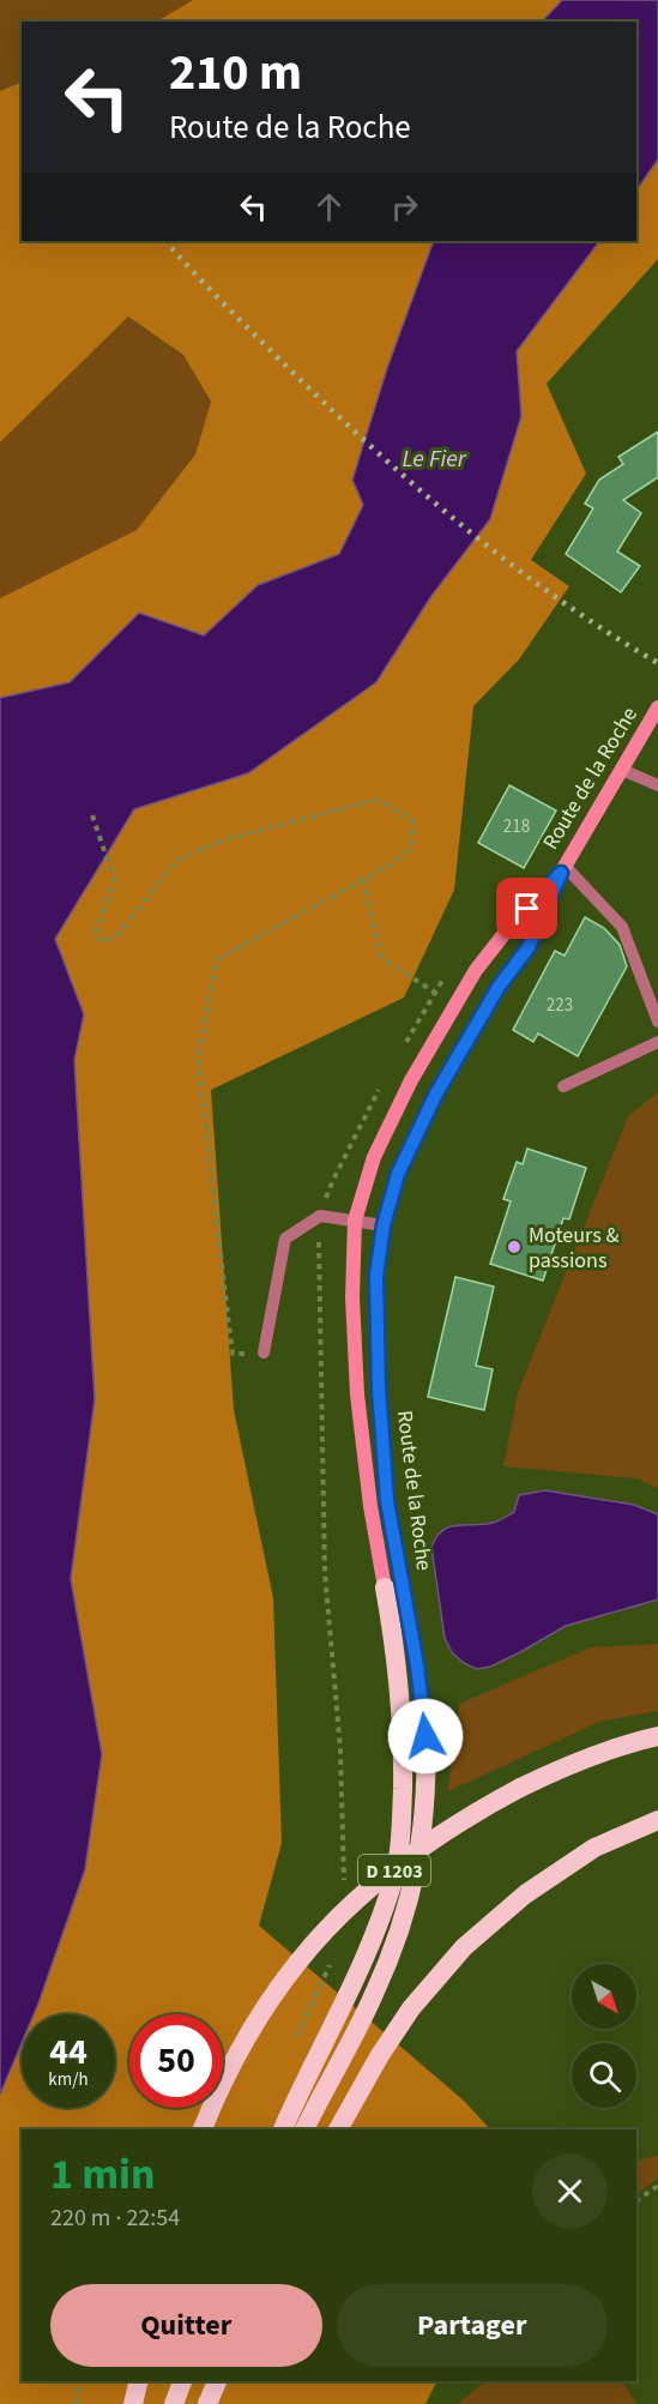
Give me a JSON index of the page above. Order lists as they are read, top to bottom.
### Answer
{
  "streets": {
    "highway": ["Route de la Roche", "D 1203"]
  },
  "crossings": [
    ["Route de la Roche", "D 1203"]
  ],
  "water": ["Le Fier"],
  "places": ["Moteurs & passions"],
  "house_numbers": ["218", "223"],
  "north": "bottom right",
  "page": {
    "turn": ["210 m", "Route de la Roche"],
    "speed": "44 km/h",
    "limit": "50",
    "heading": ["1 min", "220 m · 22:54"],
    "buttons": ["Quitter", "Partager"]
  }
}
